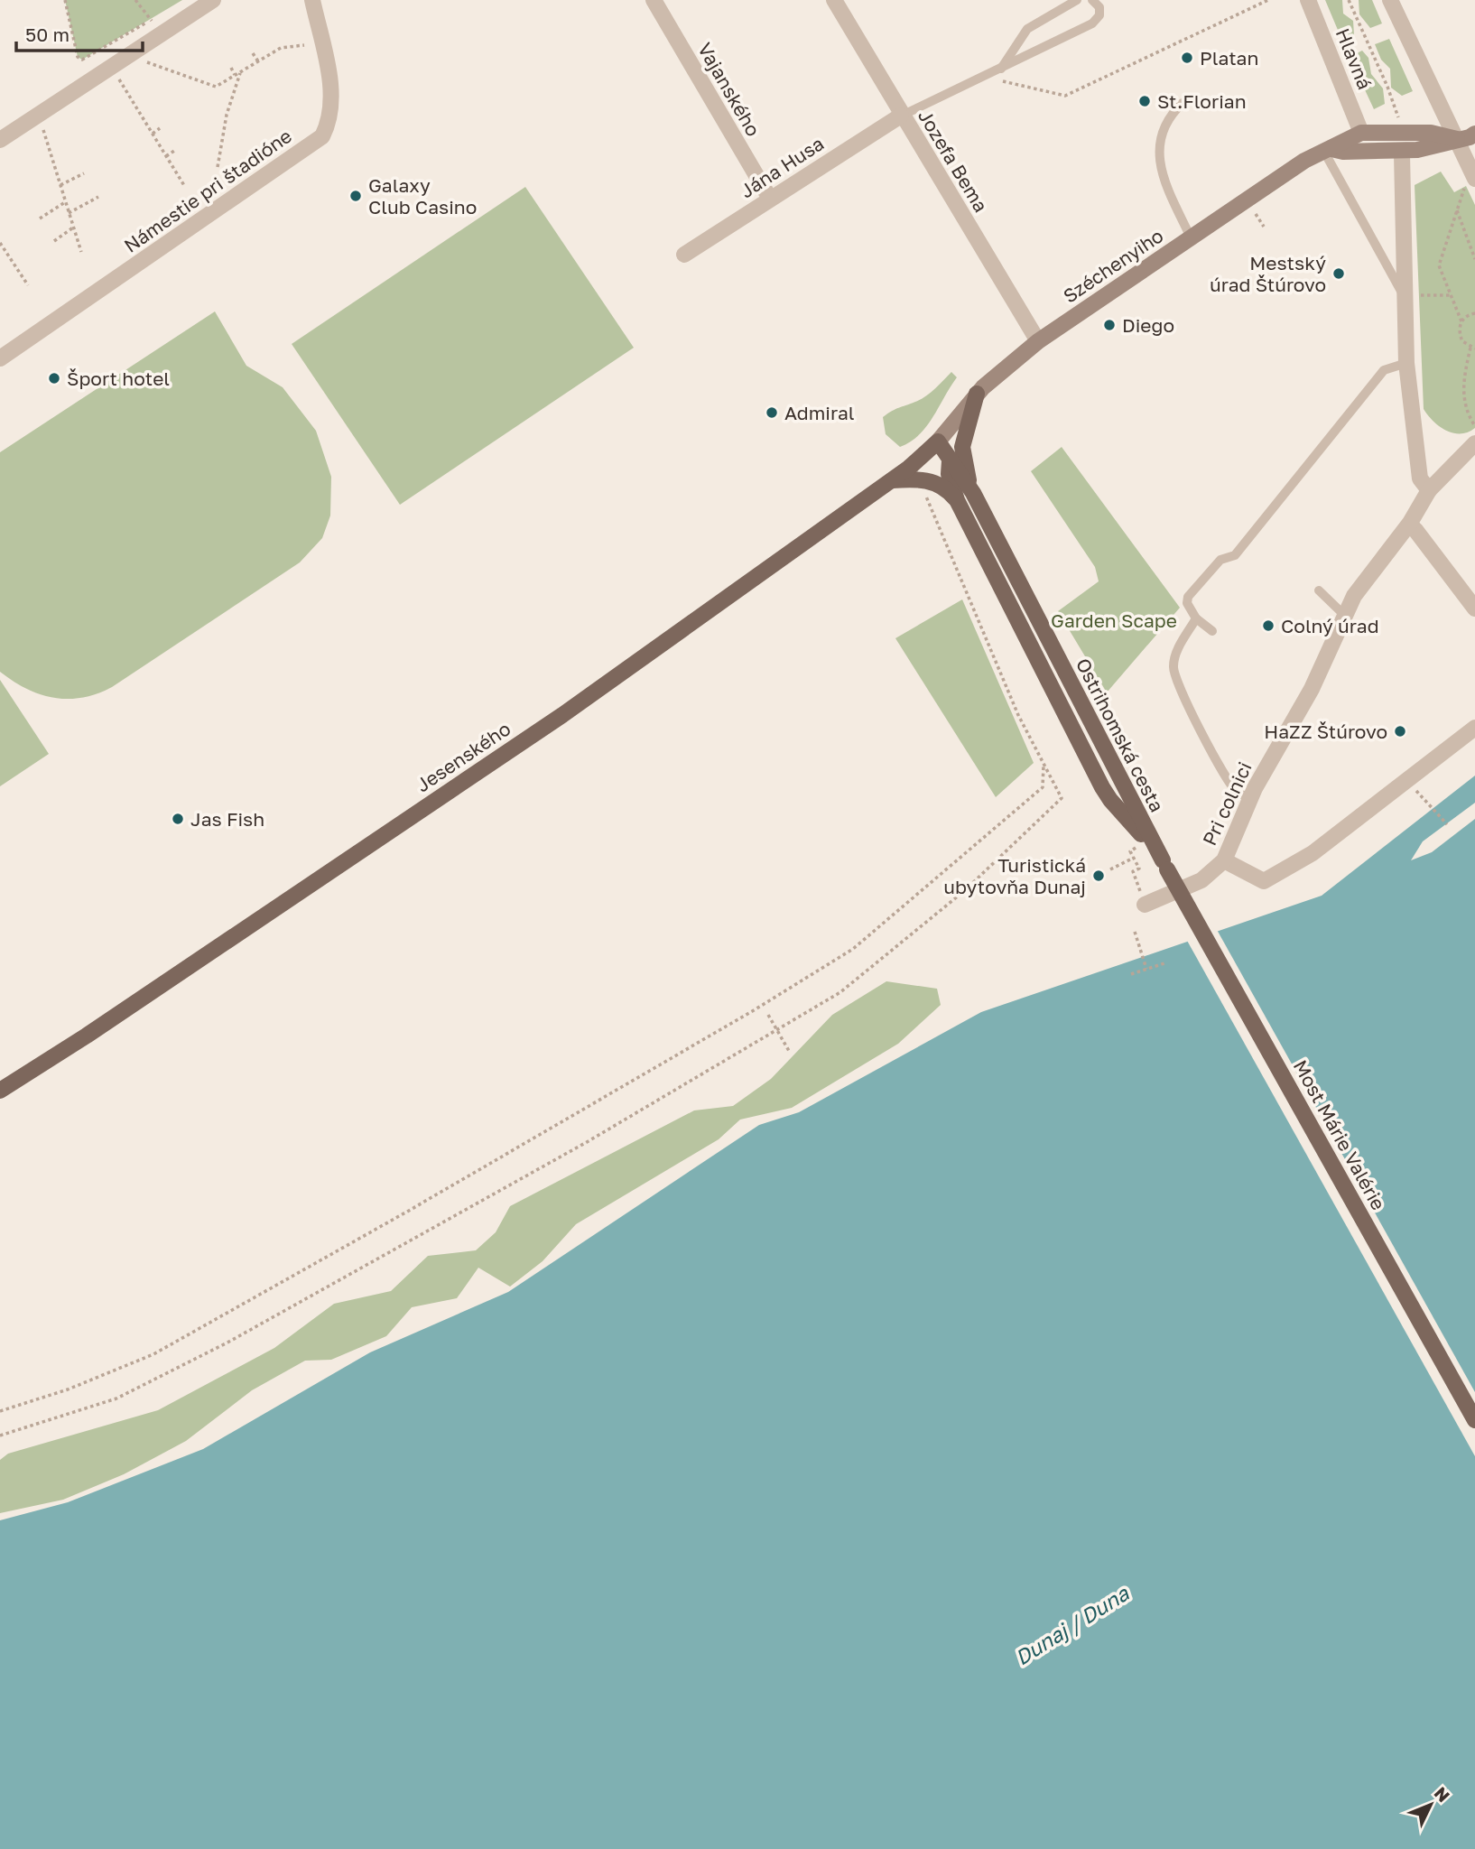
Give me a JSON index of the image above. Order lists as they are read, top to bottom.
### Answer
{
  "streets": {
    "main road": ["Ostrihomská cesta", "Jesenského", "Most Márie Valérie"],
    "street": [
      "Hlavná",
      "Vajanského",
      "Jozefa Bema",
      "Jána Husa",
      "Námestie pri štadióne",
      "Széchenyiho",
      "Pri colnici"
    ]
  },
  "crossings": [
    ["Hlavná", "Széchenyiho"],
    ["Vajanského", "Jána Husa"],
    ["Jozefa Bema", "Jána Husa"],
    ["Jozefa Bema", "Széchenyiho"],
    ["Széchenyiho", "Jesenského"],
    ["Ostrihomská cesta", "Most Márie Valérie"]
  ],
  "water": ["Dunaj / Duna"],
  "parks": ["Garden Scape"],
  "places": [
    "Platan",
    "St.Florian",
    "Galaxy Club Casino",
    "Mestský úrad Štúrovo",
    "Diego",
    "Šport hotel",
    "Admiral",
    "Colný úrad",
    "HaZZ Štúrovo",
    "Jas Fish",
    "Turistická ubytovňa Dunaj"
  ],
  "scale_bar": "50 m",
  "north": "top right"
}
